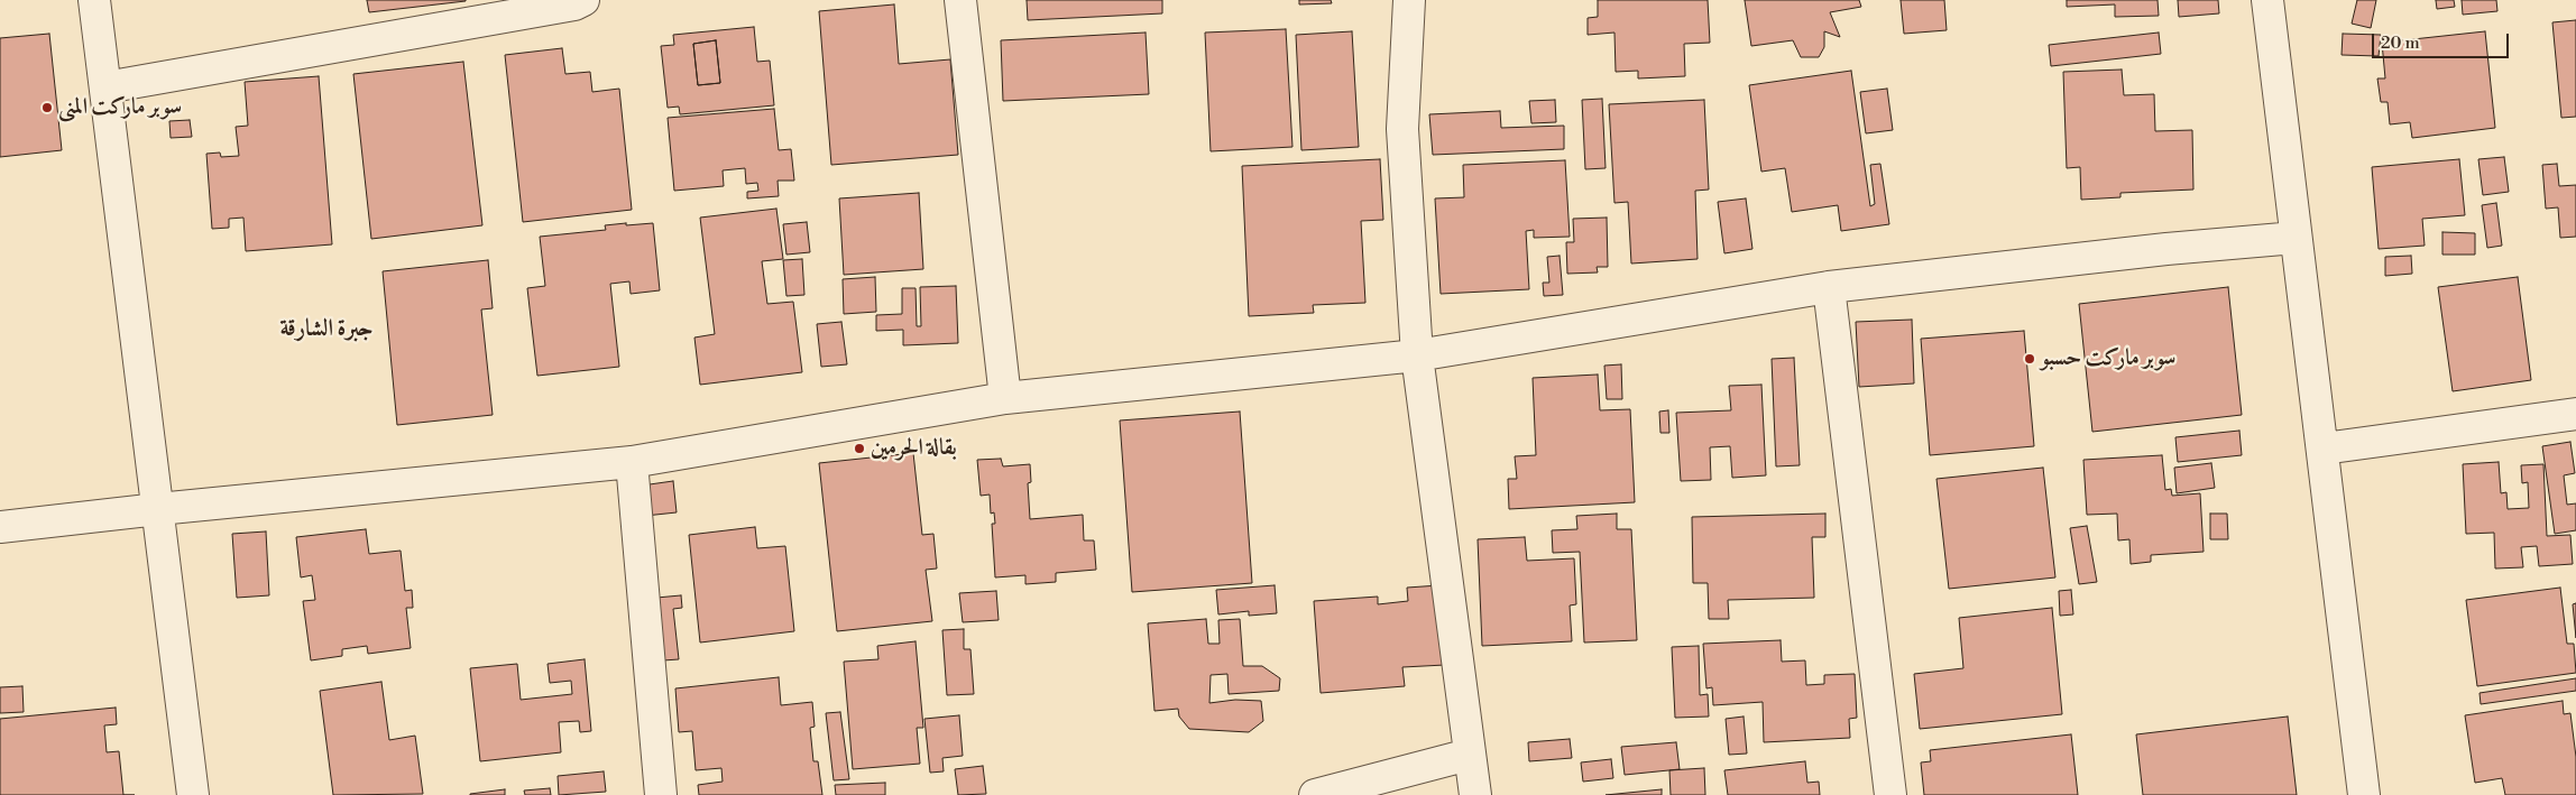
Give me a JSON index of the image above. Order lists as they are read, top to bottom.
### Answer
{
  "districts": ["جبرة الشارقة"],
  "places": ["سوبر ماركت المنى", "سوبر ماركت حسبو", "بقالة الحرمين"],
  "scale_bar": "20 m"
}
